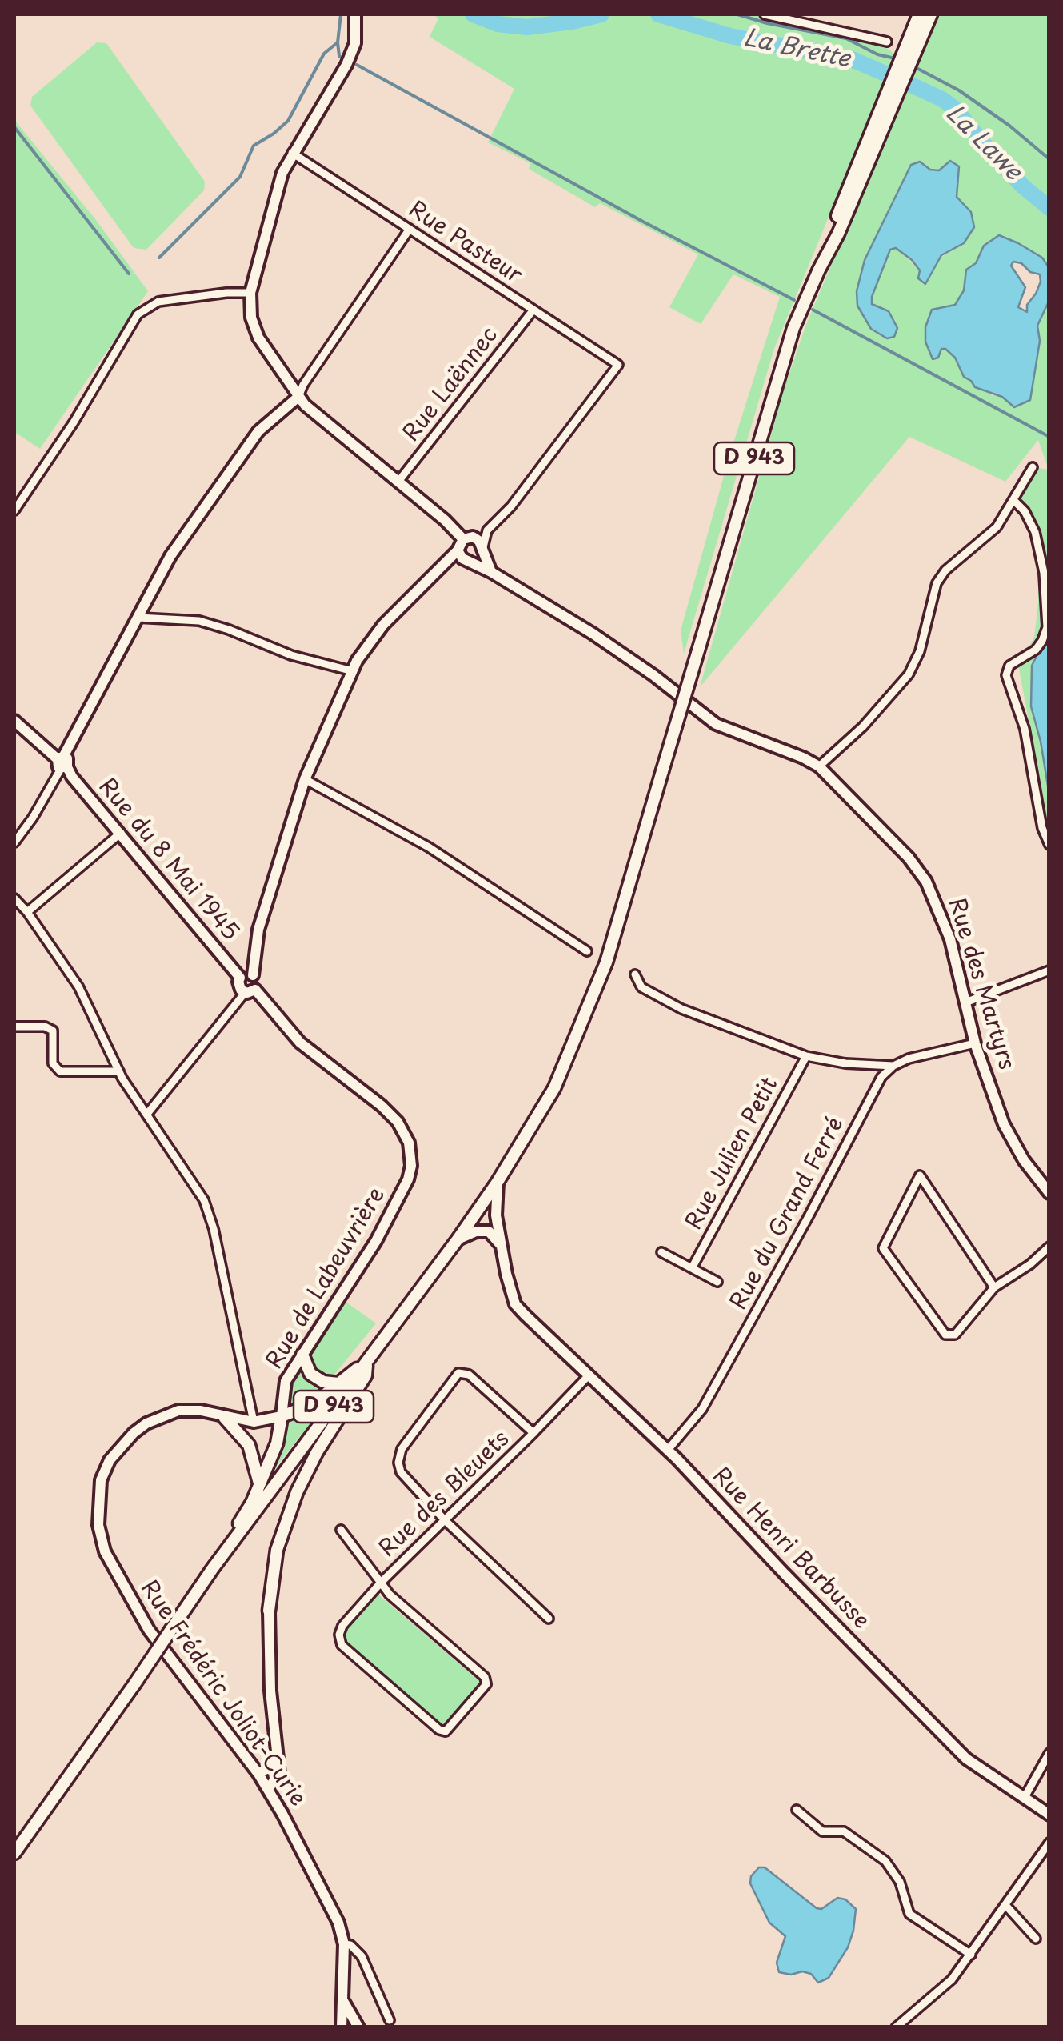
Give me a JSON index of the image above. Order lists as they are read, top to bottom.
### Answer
{
  "streets": {
    "main road": ["D 943"],
    "street": [
      "Rue Pasteur",
      "Rue Laënnec",
      "Rue du 8 Mai 1945",
      "Rue des Martyrs",
      "Rue Julien Petit",
      "Rue du Grand Ferré",
      "Rue de Labeuvrière",
      "Rue des Bleuets",
      "Rue Henri Barbusse",
      "Rue Frédéric Joliot-Curie"
    ]
  },
  "crossings": [
    ["Rue Pasteur", "Rue Laënnec"],
    ["Rue du 8 Mai 1945", "Rue de Labeuvrière"],
    ["Rue du Grand Ferré", "Rue Henri Barbusse"],
    ["Rue de Labeuvrière", "Rue Frédéric Joliot-Curie"],
    ["Rue des Bleuets", "Rue Henri Barbusse"]
  ],
  "water": ["La Brette", "La Lawe"]
}
